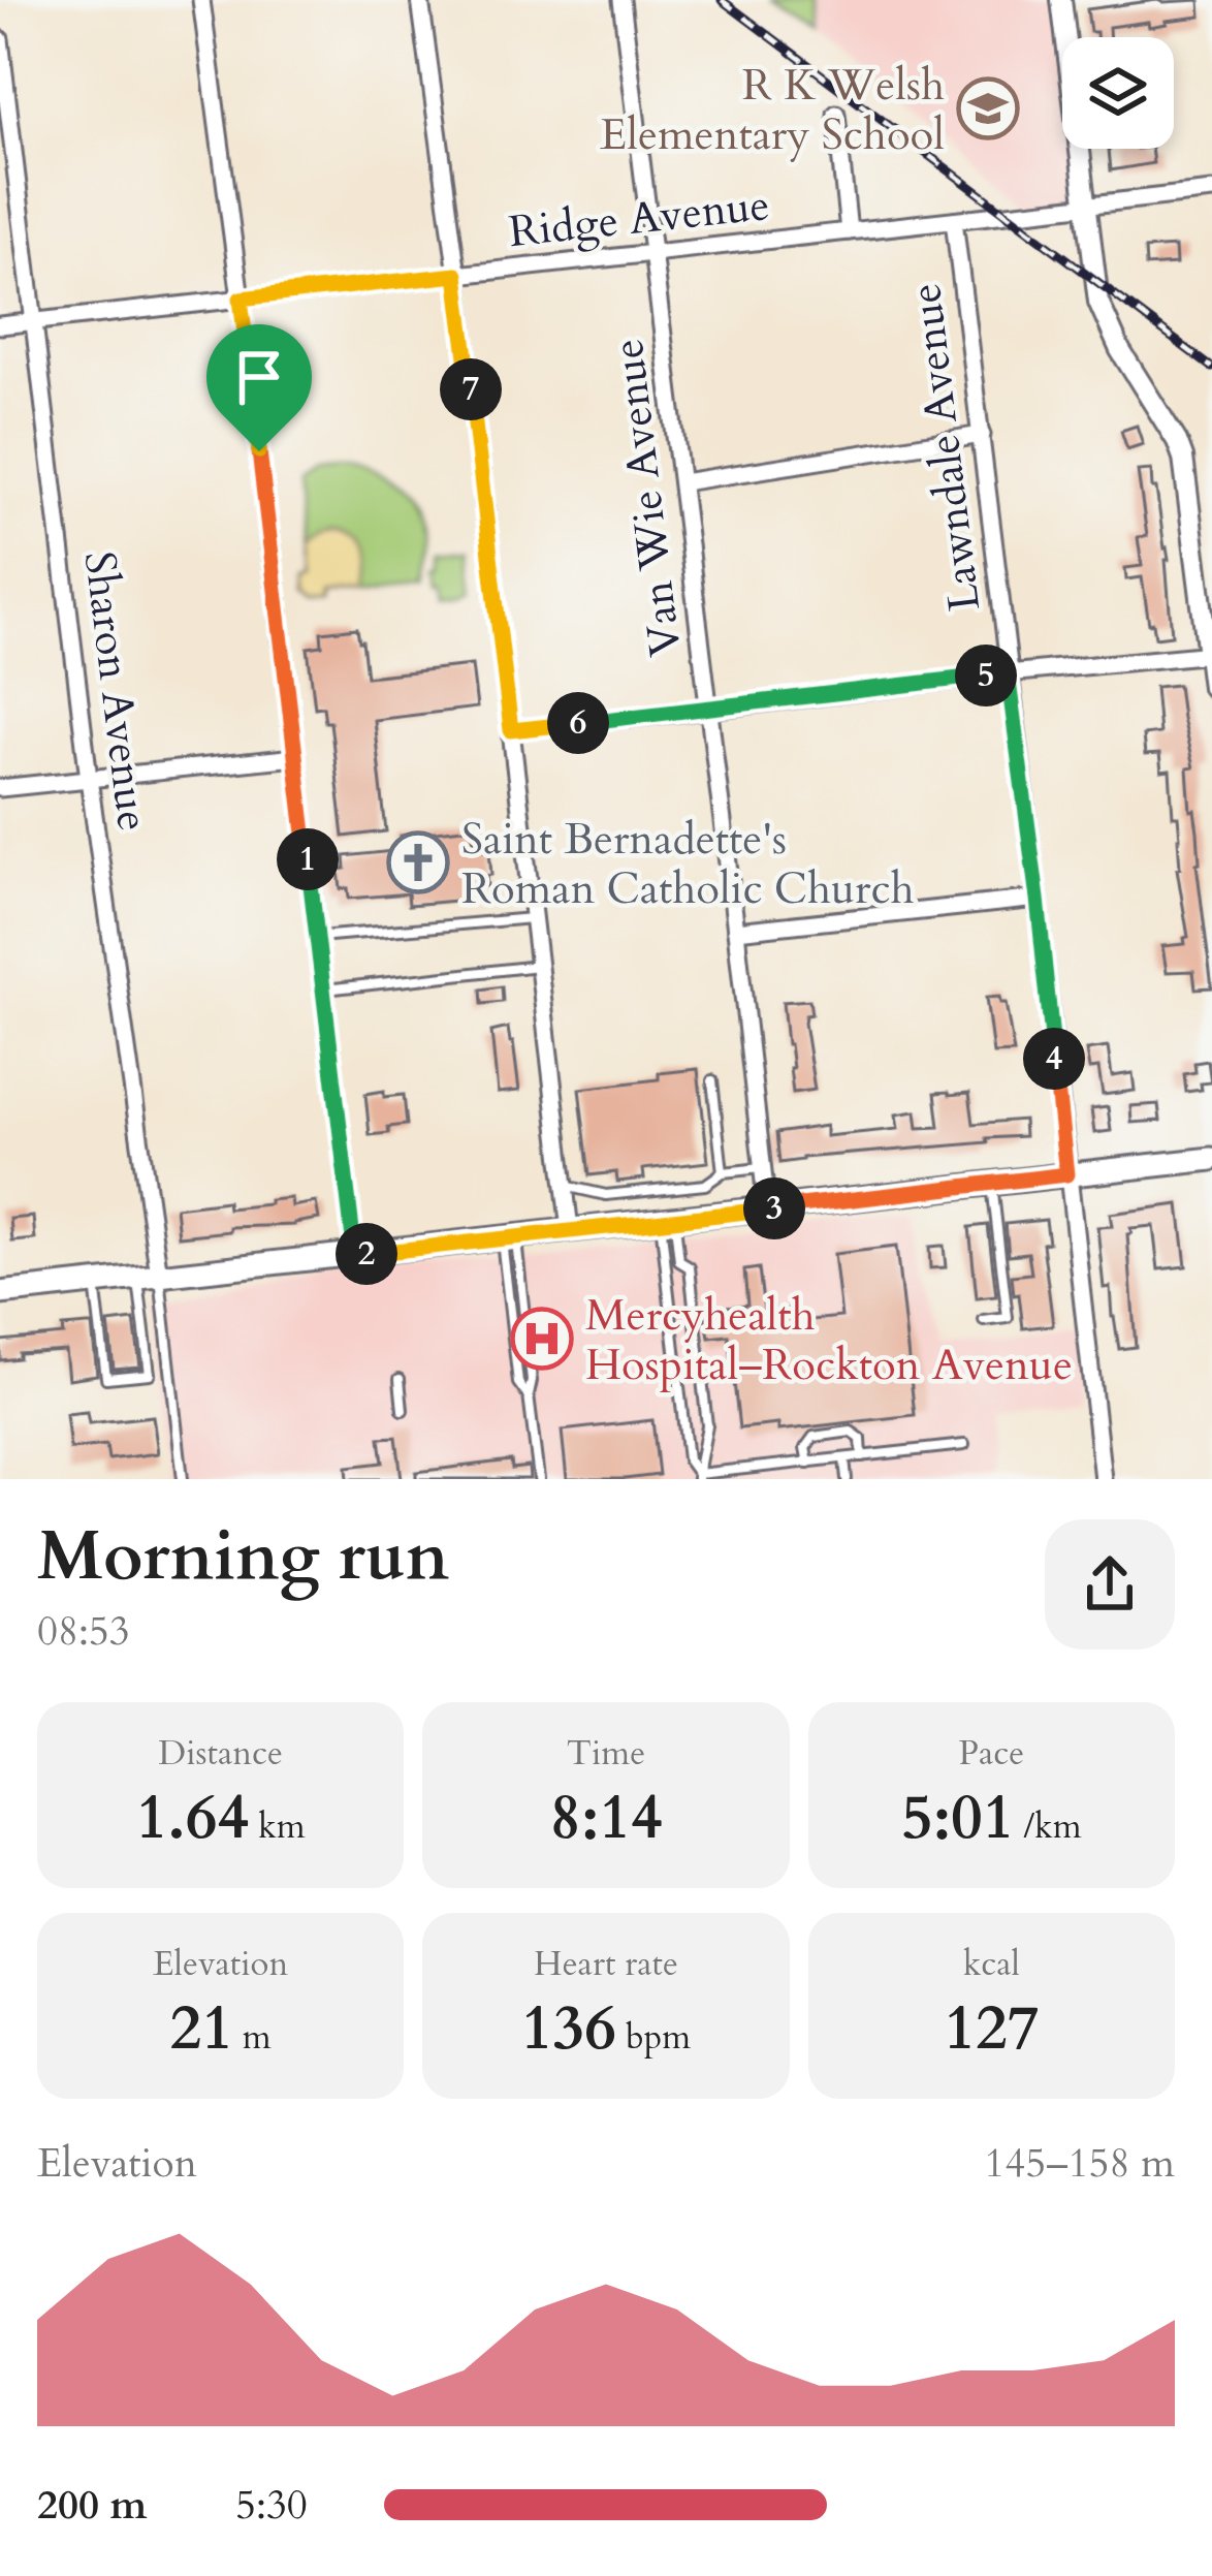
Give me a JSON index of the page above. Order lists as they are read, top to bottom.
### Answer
{
  "streets": {
    "street": [
      "Ridge Avenue",
      "Lawndale Avenue",
      "Van Wie Avenue",
      "Sharon Avenue"
    ]
  },
  "crossings": [
    ["Ridge Avenue", "Lawndale Avenue"],
    ["Ridge Avenue", "Van Wie Avenue"],
    ["Ridge Avenue", "Sharon Avenue"]
  ],
  "places": {
    "school or university": ["R K Welsh Elementary School"],
    "church": ["Saint Bernadette's Roman Catholic Church"],
    "hospital": ["Mercyhealth Hospital–Rockton Avenue"]
  },
  "page": {
    "pins": [
      "7",
      "5",
      "6",
      "1",
      "4",
      "3",
      "2"
    ],
    "heading": ["Morning run", "08:53"],
    "stats": [
      ["Distance", "1.64 km"],
      ["Time", "8:14"],
      ["Pace", "5:01 /km"],
      ["Elevation", "21 m"],
      ["Heart rate", "136 bpm"],
      ["kcal", "127"]
    ],
    "chart": ["Elevation", "145–158 m"],
    "list": [
      {
        "name": "200 m",
        "note": "5:30"
      }
    ]
  }
}
